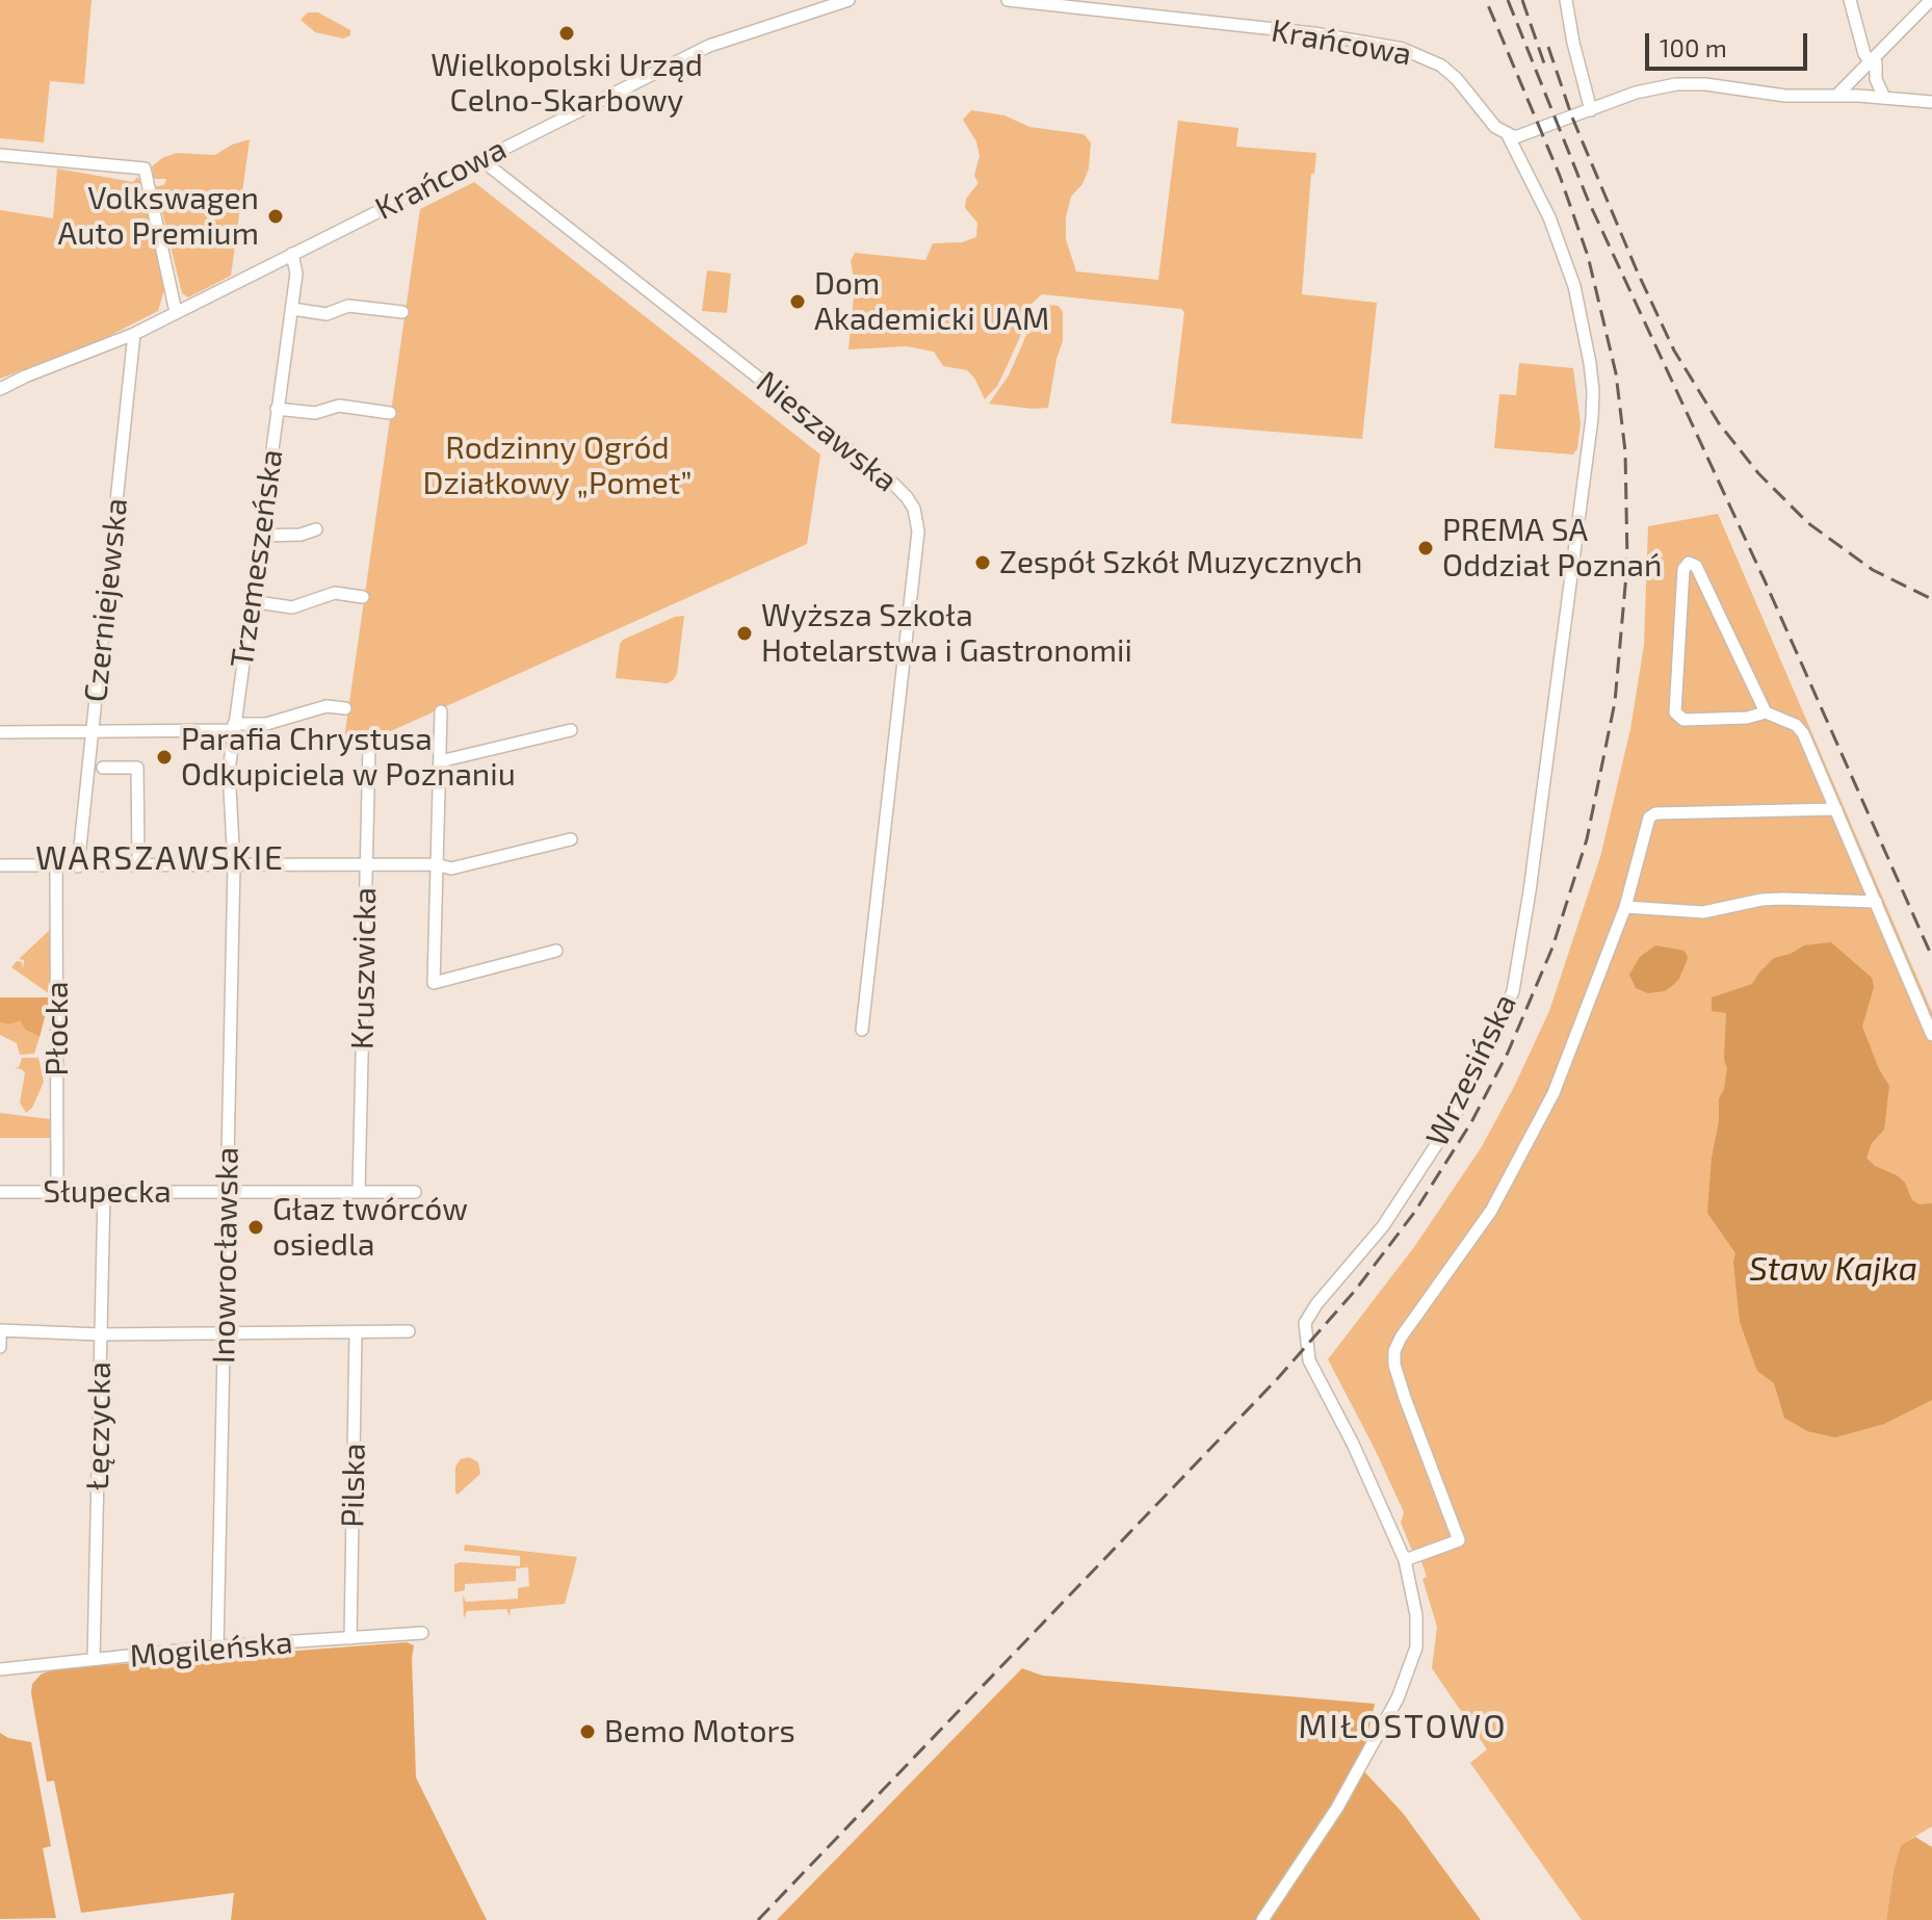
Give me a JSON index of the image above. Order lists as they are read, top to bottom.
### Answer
{
  "streets": {
    "street": [
      "Krańcowa",
      "Nieszawska",
      "Trzemeszeńska",
      "Czerniejewska",
      "Kruszwicka",
      "Płocka",
      "Wrzesińska",
      "Słupecka",
      "Inowrocławska",
      "Łęczycka",
      "Pilska",
      "Mogileńska"
    ]
  },
  "crossings": [
    ["Krańcowa", "Nieszawska"],
    ["Krańcowa", "Trzemeszeńska"],
    ["Krańcowa", "Czerniejewska"],
    ["Krańcowa", "Wrzesińska"],
    ["Trzemeszeńska", "Inowrocławska"],
    ["Kruszwicka", "Słupecka"],
    ["Płocka", "Słupecka"],
    ["Słupecka", "Inowrocławska"],
    ["Słupecka", "Łęczycka"],
    ["Inowrocławska", "Mogileńska"],
    ["Łęczycka", "Mogileńska"],
    ["Pilska", "Mogileńska"]
  ],
  "districts": ["WARSZAWSKIE", "MIŁOSTOWO"],
  "water": ["Staw Kajka"],
  "parks": ["Rodzinny Ogród Działkowy „Pomet”"],
  "places": [
    "Wielkopolski Urząd Celno-Skarbowy",
    "Volkswagen Auto Premium",
    "Dom Akademicki UAM",
    "PREMA SA Oddział Poznań",
    "Zespół Szkół Muzycznych",
    "Wyższa Szkoła Hotelarstwa i Gastronomii",
    "Parafia Chrystusa Odkupiciela w Poznaniu",
    "Głaz twórców osiedla",
    "Bemo Motors"
  ],
  "scale_bar": "100 m"
}
